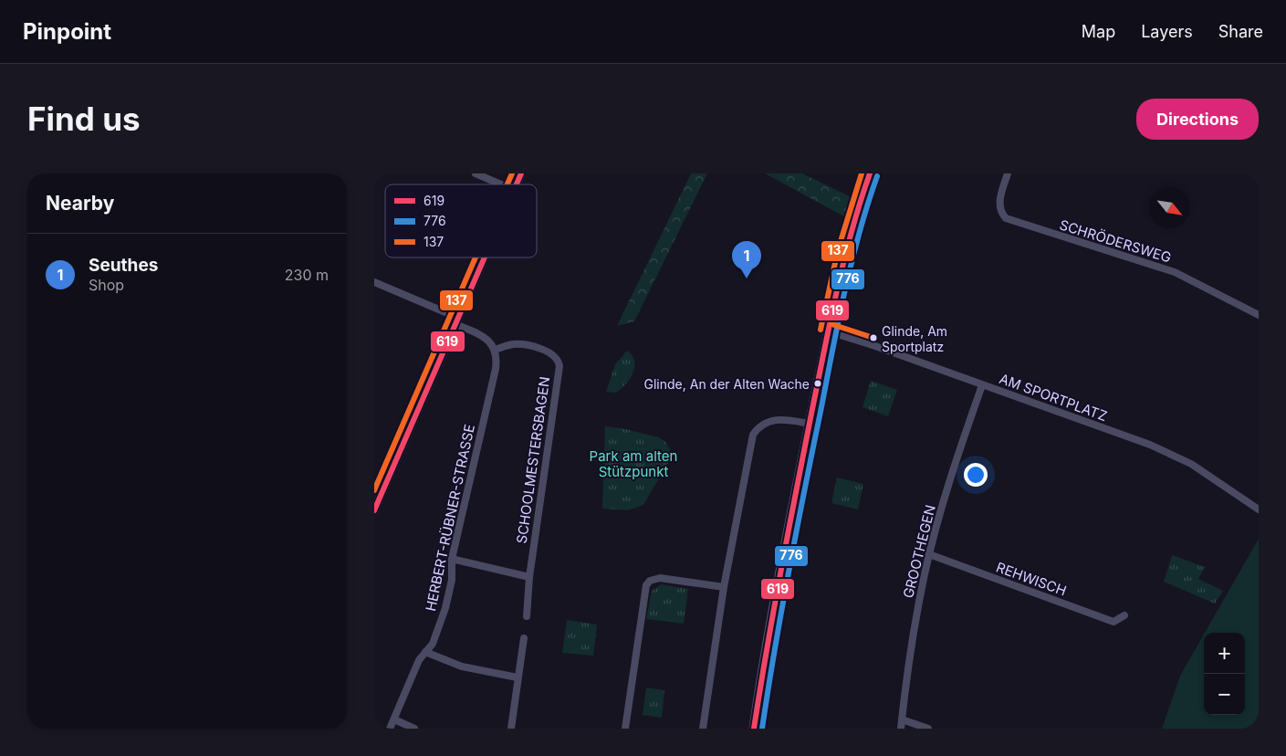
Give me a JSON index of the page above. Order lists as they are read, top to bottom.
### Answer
{
  "streets": {
    "street": [
      "SCHRÖDERSWEG",
      "AM SPORTPLATZ",
      "SCHOOLMESTERSBAGEN",
      "HERBERT-RÜBNER-STRASSE",
      "GROOTHEGEN",
      "REHWISCH"
    ]
  },
  "crossings": [
    ["AM SPORTPLATZ", "GROOTHEGEN"],
    ["SCHOOLMESTERSBAGEN", "HERBERT-RÜBNER-STRASSE"],
    ["GROOTHEGEN", "REHWISCH"]
  ],
  "parks": ["Park am alten Stützpunkt"],
  "places": ["Glinde, Am Sportplatz", "Glinde, An der Alten Wache"],
  "lines": ["transit line 619", "transit line 137", "transit line 776"],
  "legend": ["619", "776", "137"],
  "north": "bottom right",
  "page": {
    "header": "Pinpoint",
    "nav": ["Map", "Layers", "Share"],
    "buttons": "Directions",
    "title": "Find us",
    "heading": "Nearby",
    "list": [
      {
        "mark": "1",
        "name": "Seuthes",
        "note": "Shop",
        "value": "230 m"
      }
    ],
    "pins": "1",
    "map_buttons": ["+", "−"]
  }
}
